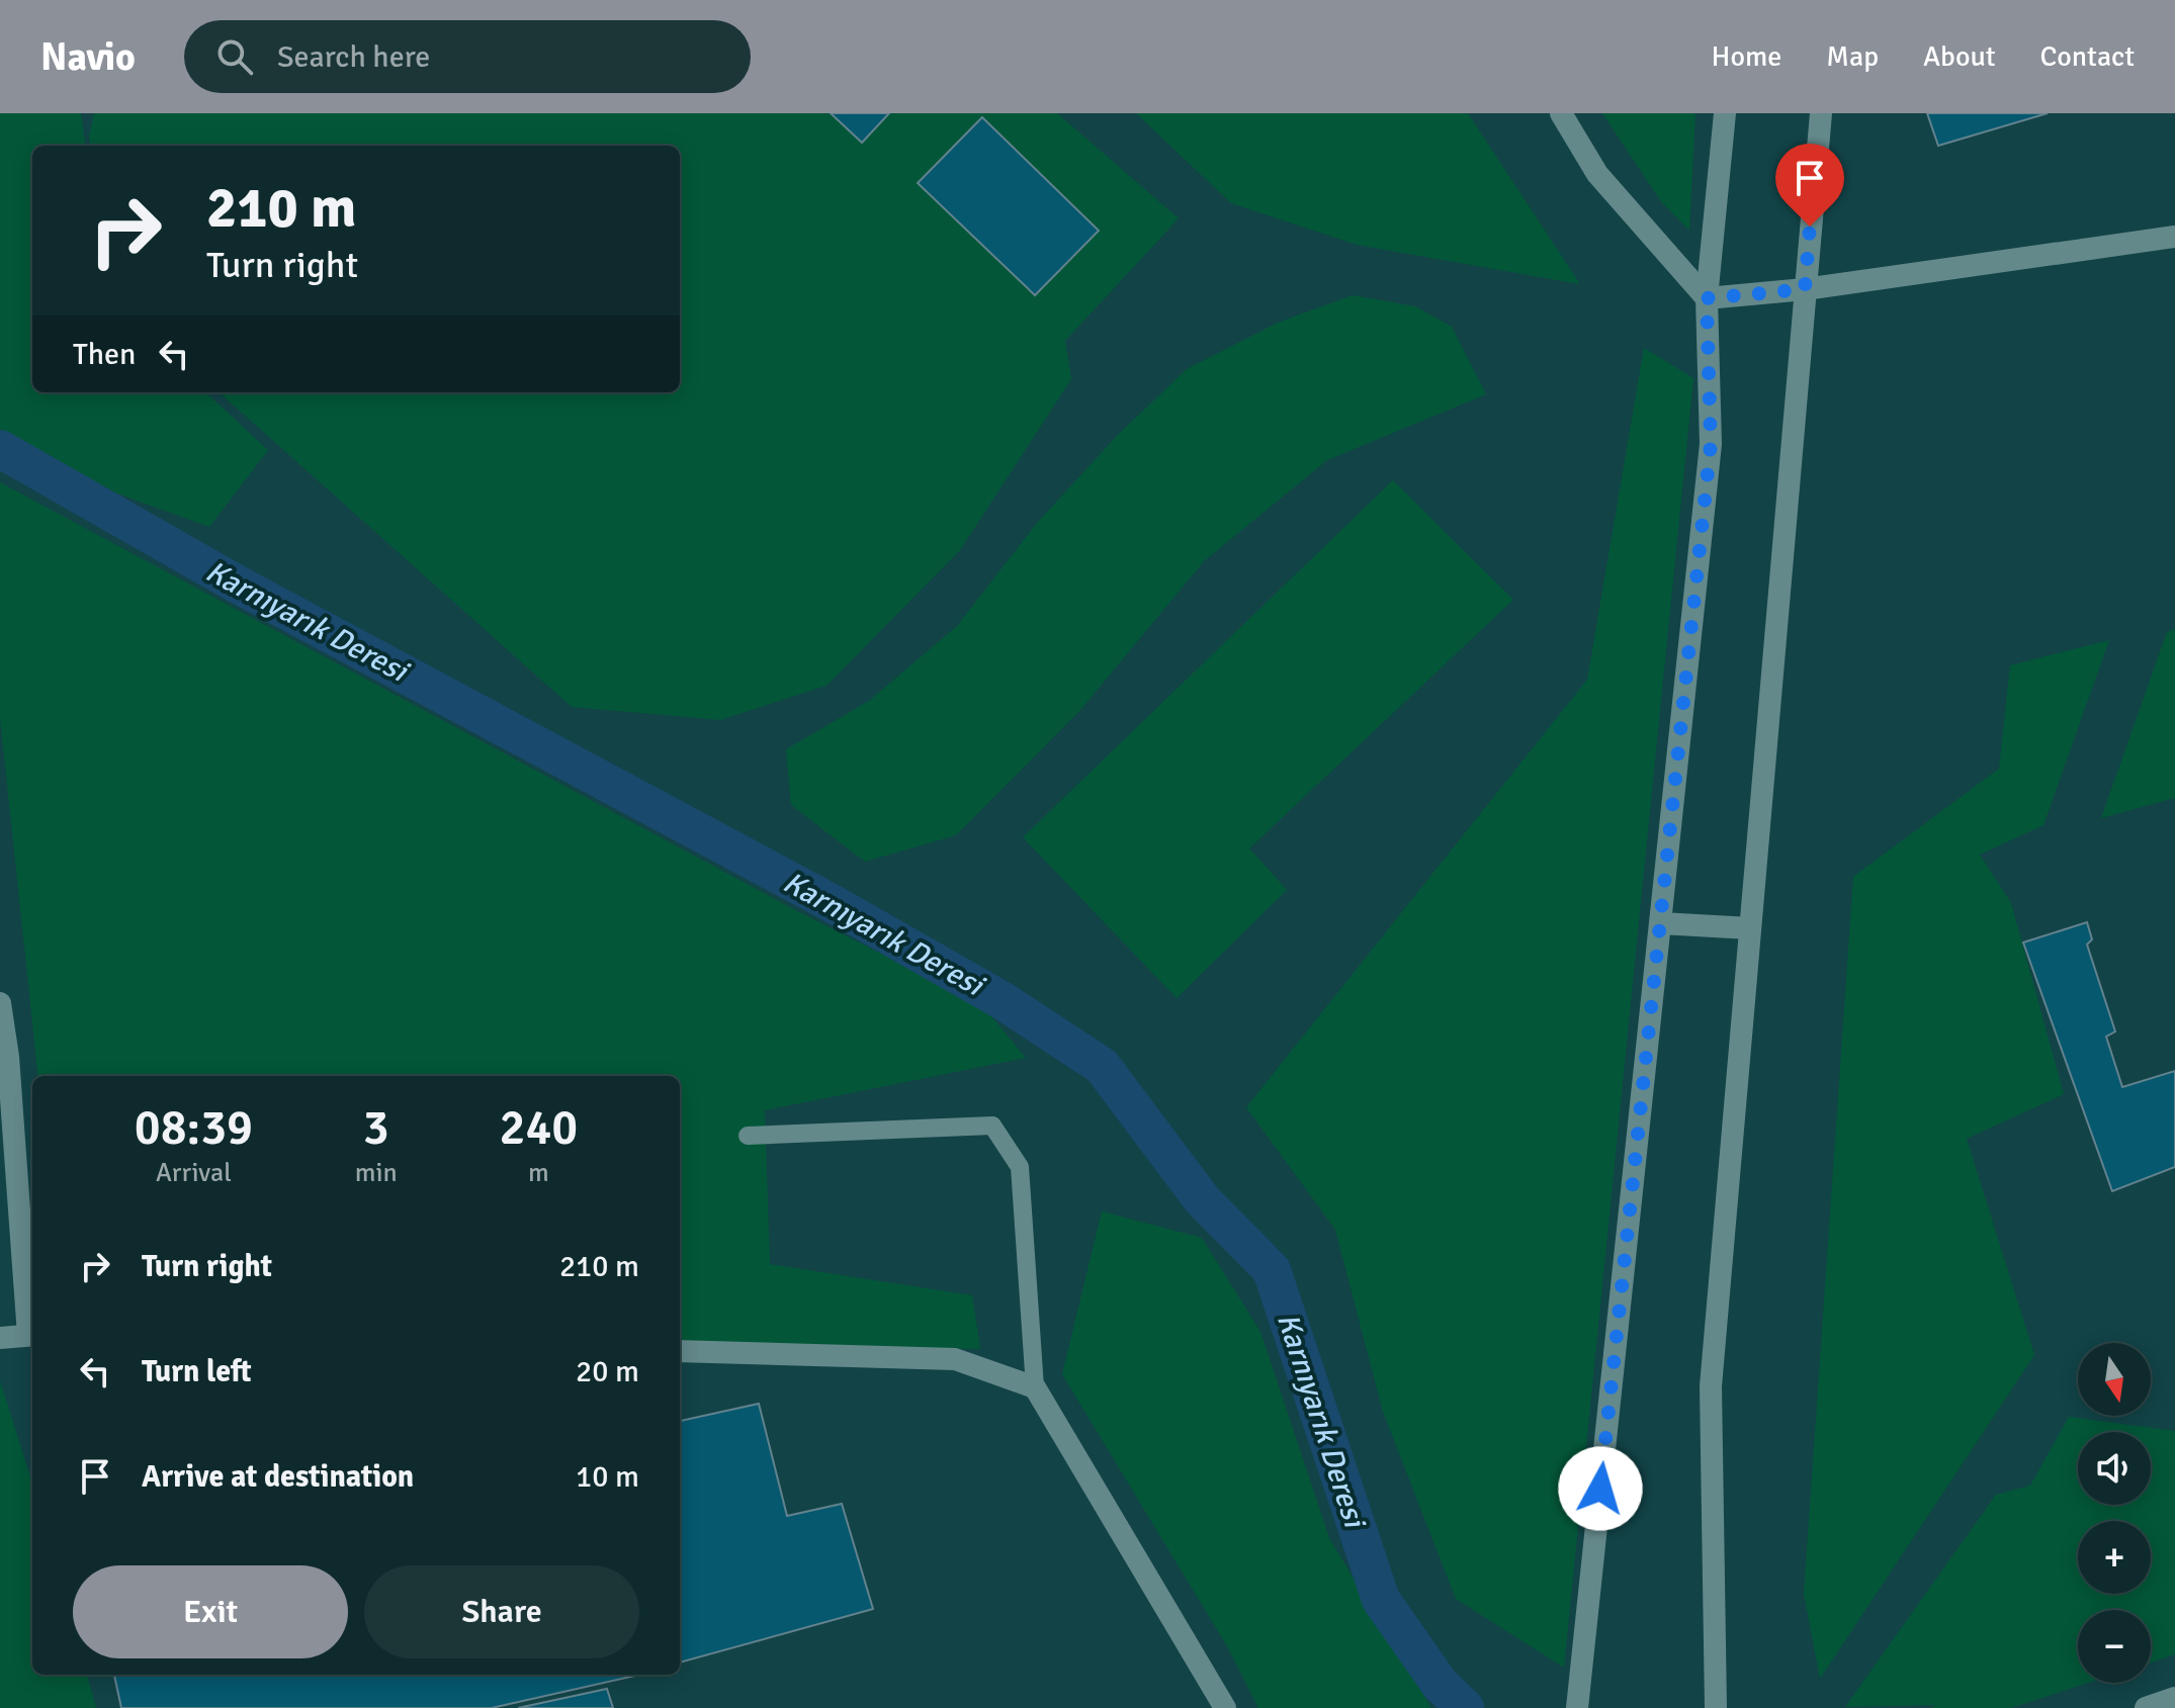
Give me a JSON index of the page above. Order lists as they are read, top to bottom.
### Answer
{
  "water": ["Karnıyarık Deresi"],
  "north": "bottom",
  "page": {
    "header": "Navio",
    "search": "Search here",
    "nav": [
      "Home",
      "Map",
      "About",
      "Contact"
    ],
    "turn": ["210 m", "Turn right"],
    "then": "Then",
    "eta": [
      "08:39",
      "Arrival",
      "3",
      "min",
      "240",
      "m"
    ],
    "list": [
      {
        "name": "Turn right",
        "value": "210 m"
      },
      {
        "name": "Turn left",
        "value": "20 m"
      },
      {
        "name": "Arrive at destination",
        "value": "10 m"
      }
    ],
    "map_buttons": ["+", "−"],
    "buttons": ["Exit", "Share"]
  }
}
